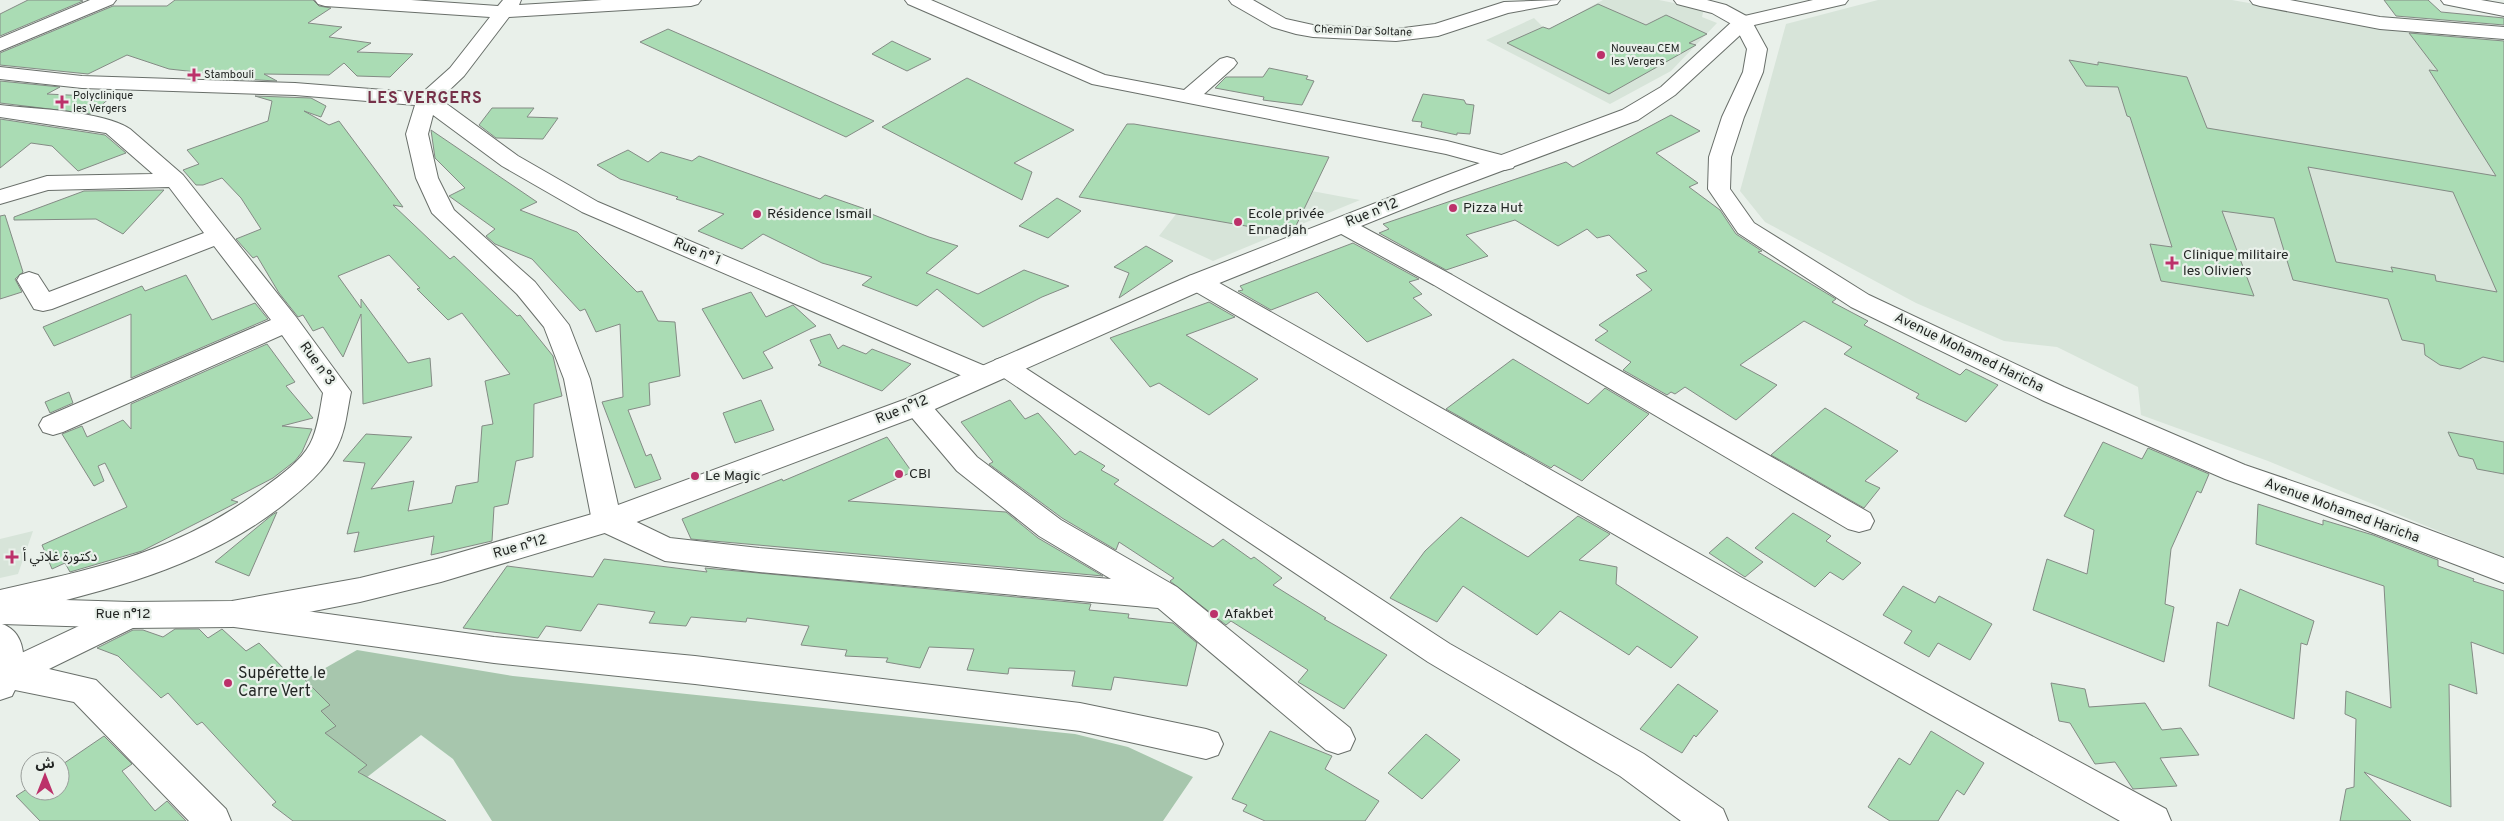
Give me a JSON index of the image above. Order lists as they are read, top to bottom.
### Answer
{
  "streets": {
    "street": [
      "Chemin Dar Soltane",
      "Rue n°12",
      "Rue n° 1",
      "Avenue Mohamed Haricha",
      "Rue n°3"
    ]
  },
  "crossings": [
    ["Rue n°12", "Rue n° 1"],
    ["Rue n°12", "Avenue Mohamed Haricha"]
  ],
  "districts": ["LES VERGERS"],
  "places": {
    "other": [
      "Nouveau CEM les Vergers",
      "Pizza Hut",
      "Résidence Ismail",
      "Ecole privée Ennadjah",
      "CBI",
      "Le Magic",
      "Afakbet",
      "Supérette le Carre Vert"
    ],
    "health": [
      "Stambouli",
      "Polyclinique les Vergers",
      "Clinique militaire les Oliviers",
      "دكتورة غلاتي أ"
    ]
  },
  "north": "top"
}
